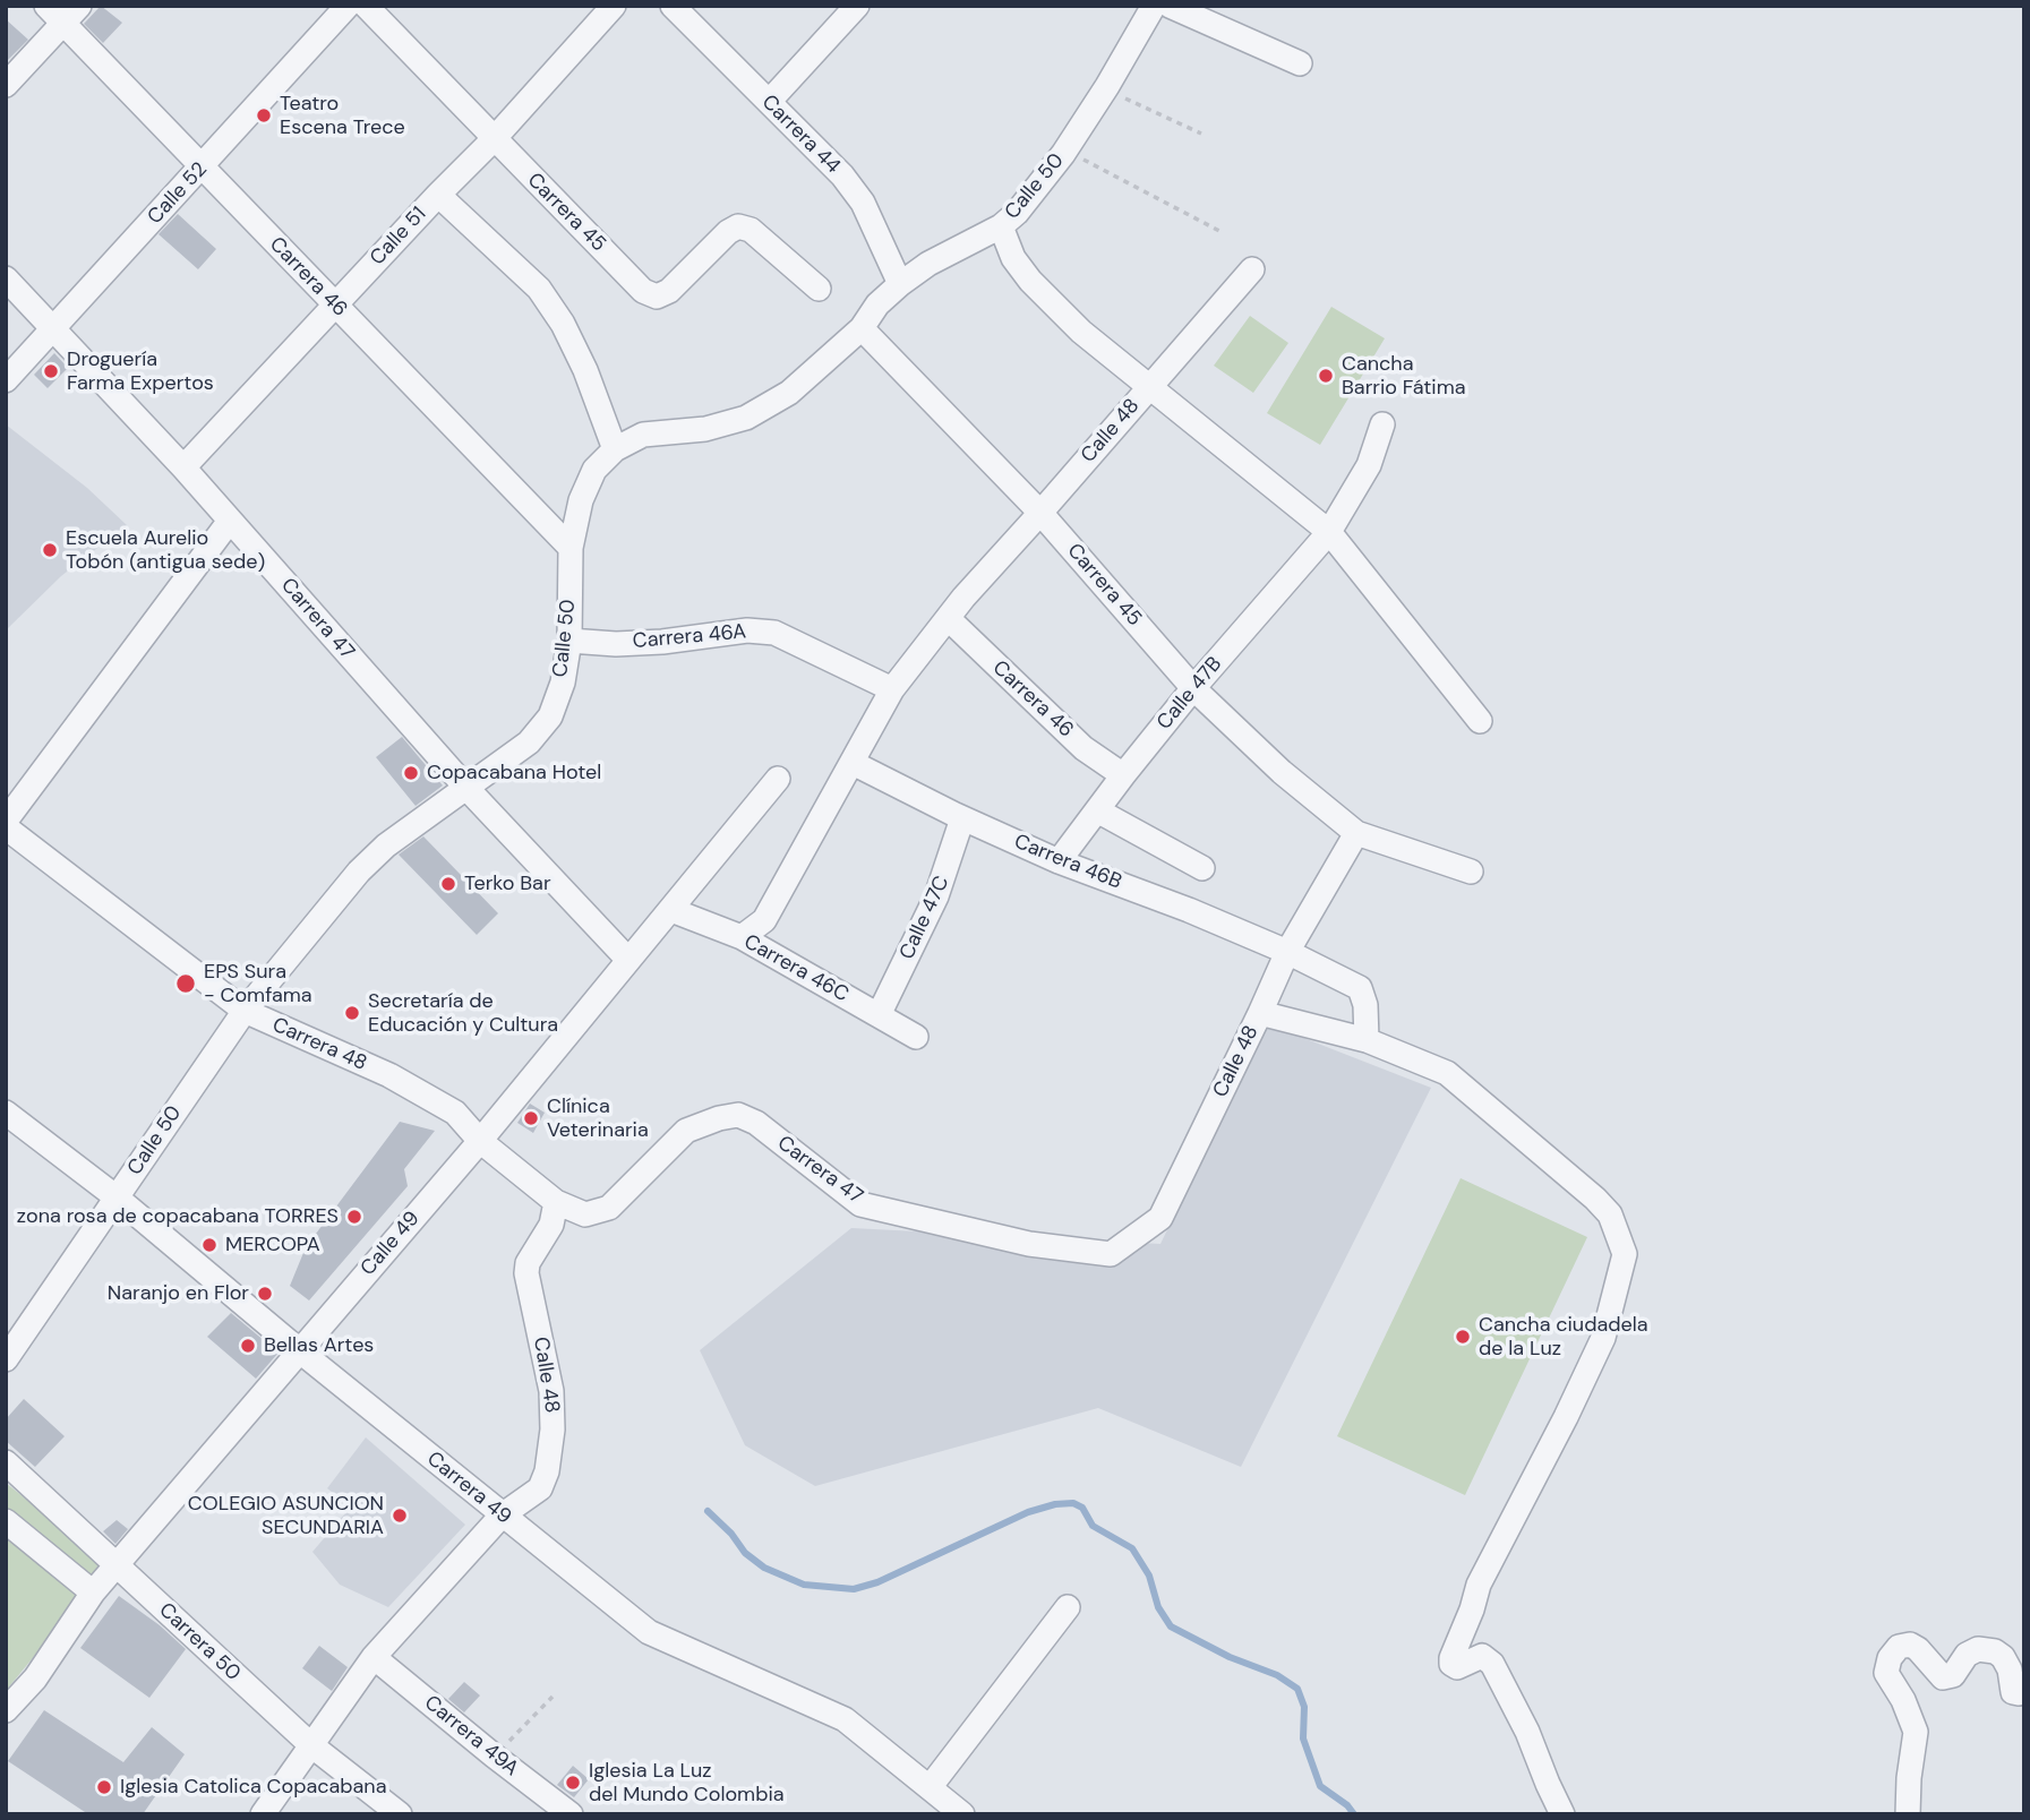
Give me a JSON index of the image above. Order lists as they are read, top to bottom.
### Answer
{
  "streets": {
    "street": [
      "Carrera 44",
      "Calle 50",
      "Calle 52",
      "Carrera 45",
      "Calle 51",
      "Carrera 46",
      "Calle 48",
      "Carrera 47",
      "Carrera 46A",
      "Calle 47B",
      "Carrera 46B",
      "Calle 47C",
      "Carrera 46C",
      "Carrera 48",
      "Calle 49",
      "Carrera 49",
      "Carrera 50",
      "Carrera 49A"
    ]
  },
  "crossings": [
    ["Carrera 44", "Calle 50"],
    ["Calle 50", "Carrera 45"],
    ["Calle 50", "Carrera 46"],
    ["Calle 50", "Carrera 47"],
    ["Calle 50", "Carrera 46A"],
    ["Calle 50", "Carrera 48"],
    ["Calle 50", "Carrera 49"],
    ["Calle 52", "Carrera 46"],
    ["Calle 52", "Carrera 47"],
    ["Carrera 45", "Calle 51"],
    ["Carrera 45", "Calle 48"],
    ["Carrera 45", "Calle 47B"],
    ["Calle 51", "Carrera 46"],
    ["Calle 51", "Carrera 47"],
    ["Carrera 46", "Calle 48"],
    ["Carrera 46", "Calle 47B"],
    ["Calle 48", "Carrera 47"],
    ["Calle 48", "Carrera 46A"],
    ["Calle 48", "Carrera 46B"],
    ["Calle 48", "Carrera 46C"],
    ["Calle 48", "Carrera 48"],
    ["Calle 48", "Carrera 49"],
    ["Calle 48", "Carrera 50"],
    ["Calle 48", "Carrera 49A"],
    ["Carrera 47", "Carrera 48"],
    ["Carrera 47", "Calle 49"],
    ["Calle 47B", "Carrera 46B"],
    ["Carrera 46B", "Calle 47C"],
    ["Calle 47C", "Carrera 46C"],
    ["Carrera 46C", "Calle 49"],
    ["Carrera 48", "Calle 49"],
    ["Calle 49", "Carrera 49"],
    ["Calle 49", "Carrera 50"]
  ],
  "places": [
    "Teatro Escena Trece",
    "Droguería Farma Expertos",
    "Cancha Barrio Fátima",
    "Escuela Aurelio Tobón (antigua sede)",
    "Copacabana Hotel",
    "Terko Bar",
    "EPS Sura - Comfama",
    "Secretaría de Educación y Cultura",
    "Clínica Veterinaria",
    "zona rosa de copacabana TORRES",
    "MERCOPA",
    "Naranjo en Flor",
    "Cancha ciudadela de la Luz",
    "Bellas Artes",
    "COLEGIO ASUNCION SECUNDARIA",
    "Iglesia La Luz del Mundo Colombia",
    "Iglesia Catolica Copacabana"
  ]
}
